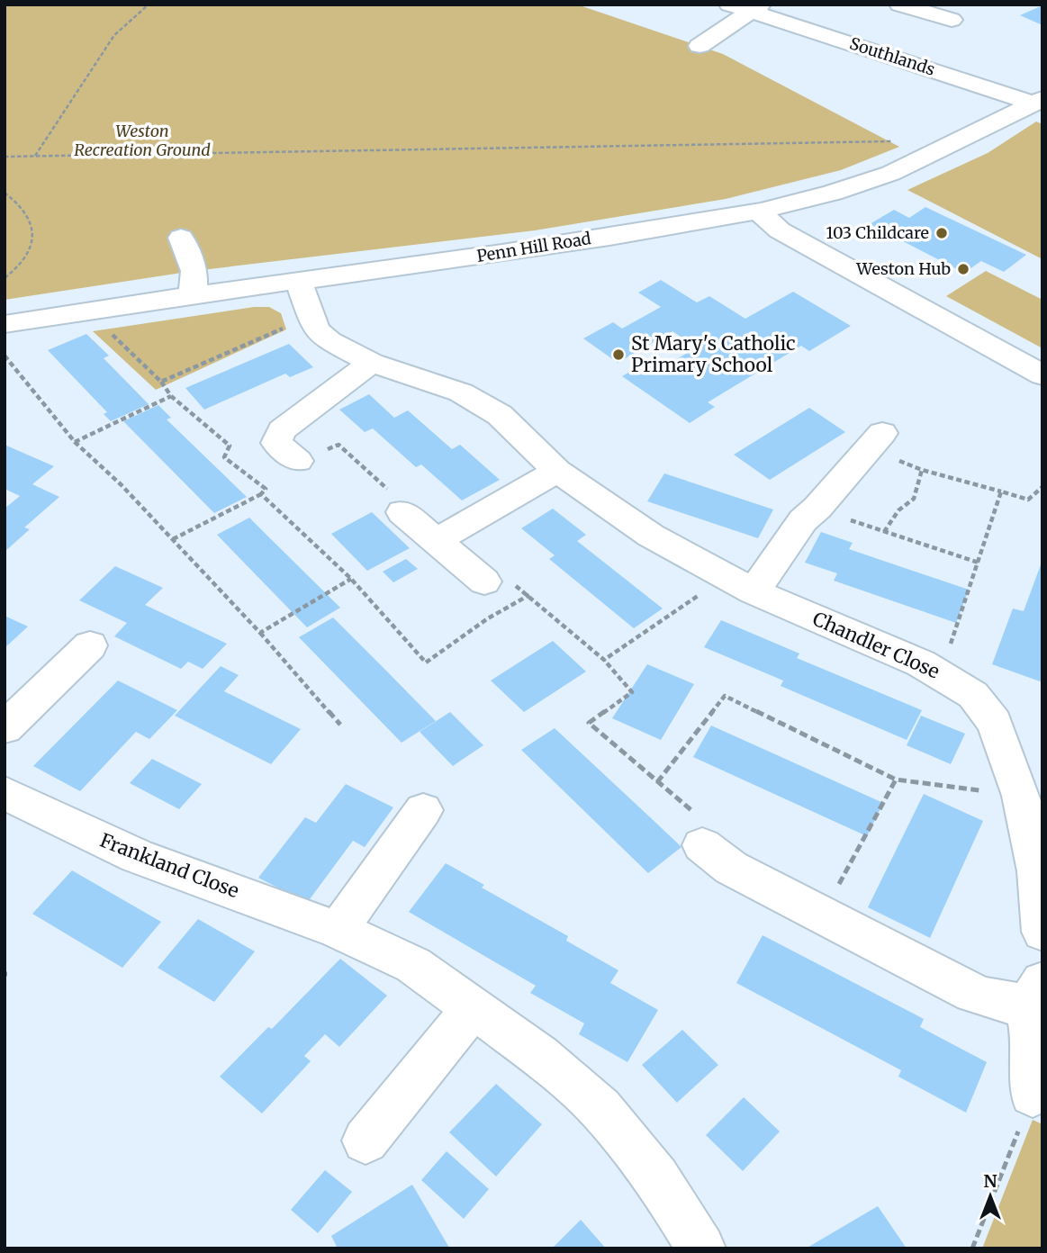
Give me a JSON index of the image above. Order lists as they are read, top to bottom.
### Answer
{
  "streets": {
    "street": [
      "Southlands",
      "Penn Hill Road",
      "Chandler Close",
      "Frankland Close"
    ]
  },
  "crossings": [
    ["Southlands", "Penn Hill Road"],
    ["Penn Hill Road", "Chandler Close"]
  ],
  "parks": ["Weston Recreation Ground"],
  "places": ["103 Childcare", "Weston Hub", "St Mary's Catholic Primary School"],
  "north": "top"
}
